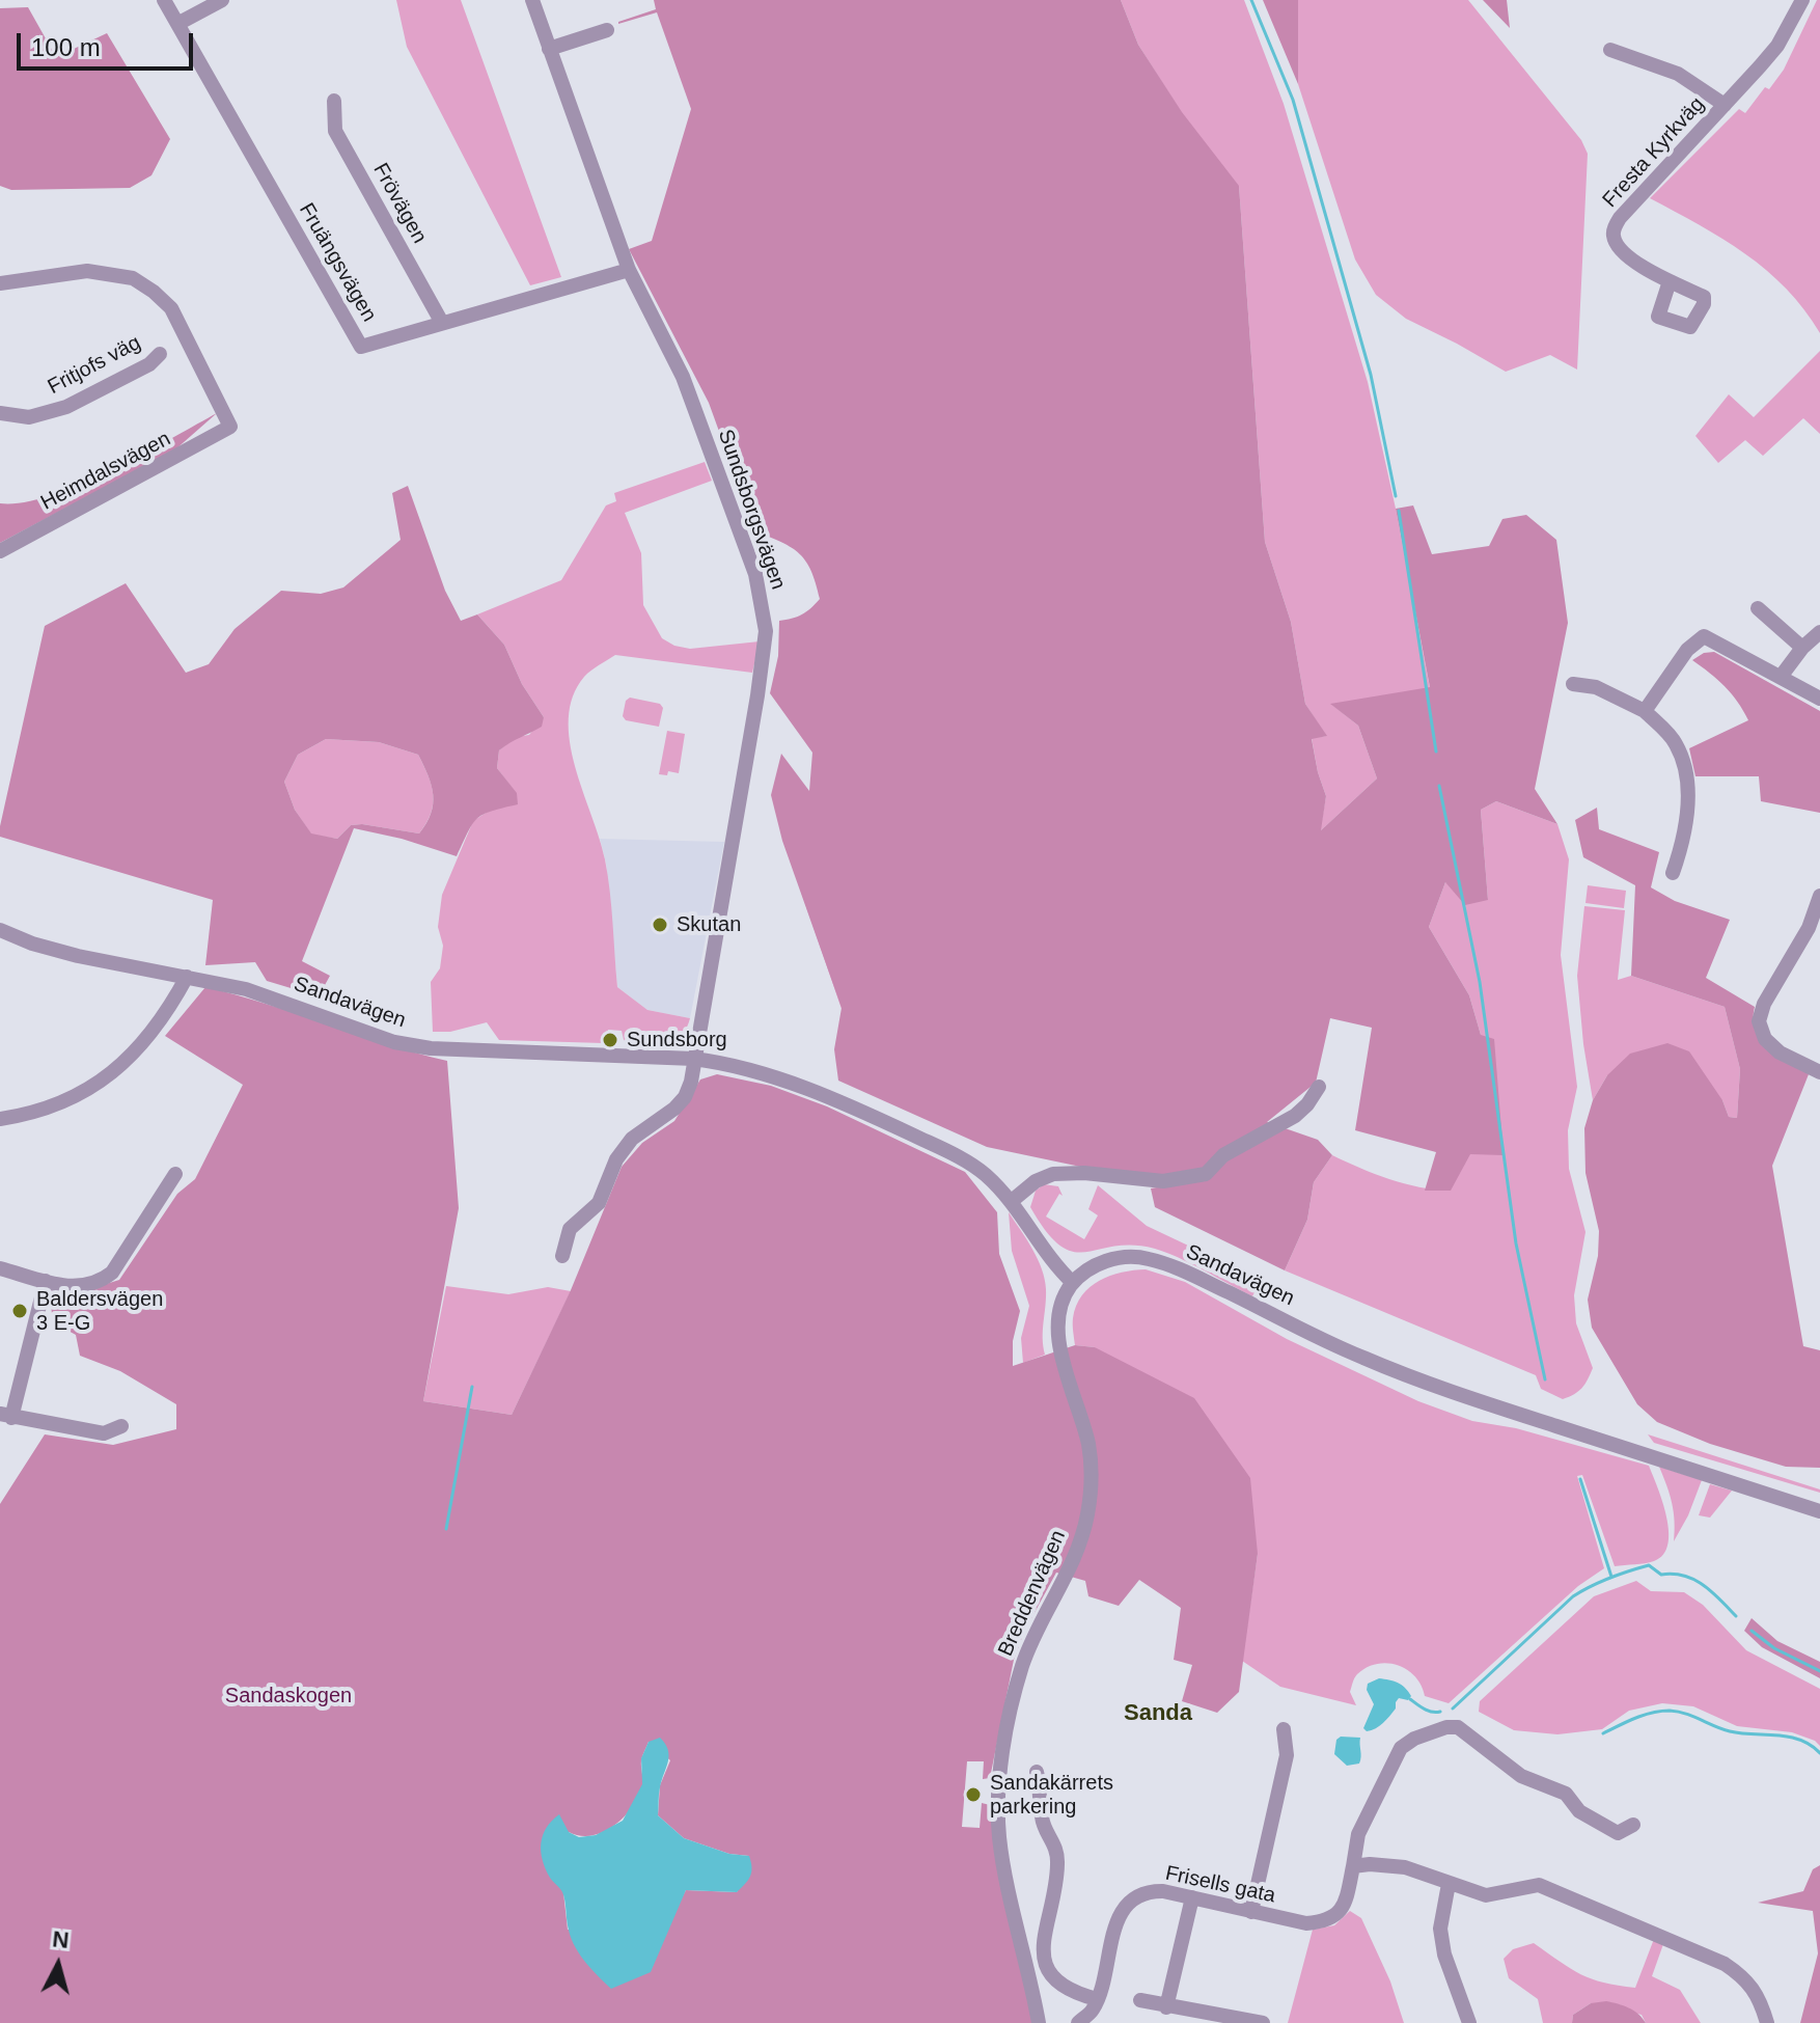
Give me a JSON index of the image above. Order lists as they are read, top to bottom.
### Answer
{
  "streets": {
    "street": [
      "Fresta Kyrkväg",
      "Frövägen",
      "Fruängsvägen",
      "Fritjofs väg",
      "Heimdalsvägen",
      "Sundsborgsvägen",
      "Sandavägen",
      "Breddenvägen",
      "Frisells gata"
    ]
  },
  "crossings": [
    ["Frövägen", "Fruängsvägen"],
    ["Fruängsvägen", "Sundsborgsvägen"],
    ["Sundsborgsvägen", "Sandavägen"],
    ["Sandavägen", "Breddenvägen"]
  ],
  "districts": ["Sanda"],
  "parks": ["Sandaskogen"],
  "places": [
    "Skutan",
    "Sundsborg",
    "Baldersvägen 3 E-G",
    "Sandakärrets parkering"
  ],
  "scale_bar": "100 m",
  "north": "top"
}
